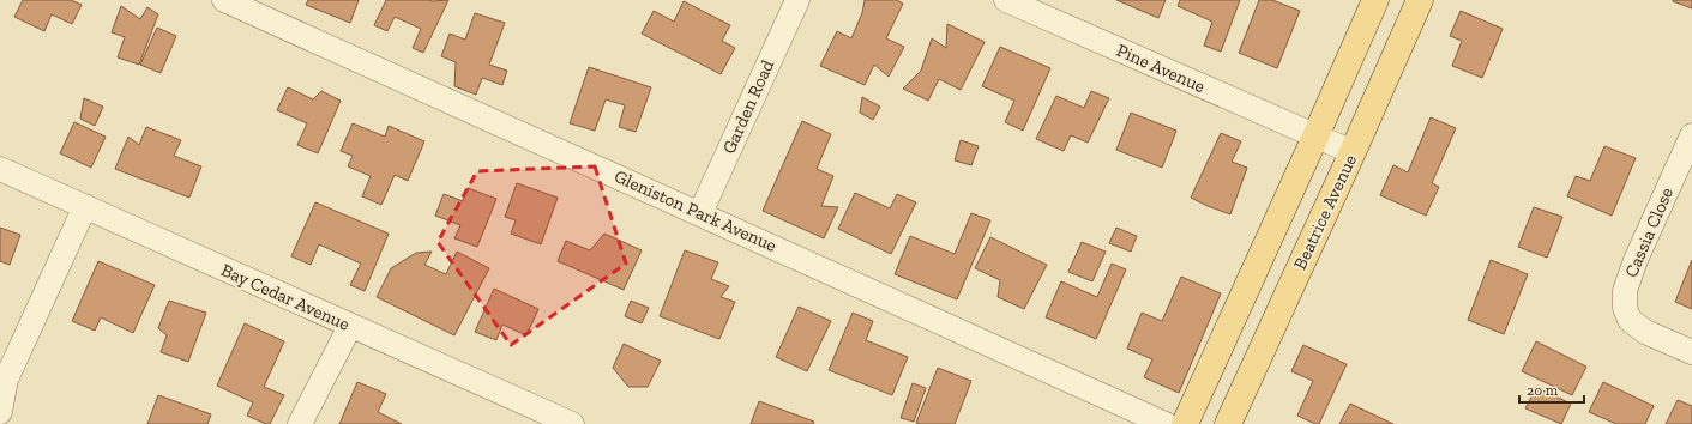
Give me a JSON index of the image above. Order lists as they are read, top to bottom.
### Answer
{
  "streets": {
    "main road": ["Beatrice Avenue"],
    "street": [
      "Pine Avenue",
      "Garden Road",
      "Gleniston Park Avenue",
      "Cassia Close",
      "Bay Cedar Avenue"
    ]
  },
  "crossings": [
    ["Pine Avenue", "Beatrice Avenue"],
    ["Garden Road", "Gleniston Park Avenue"]
  ],
  "scale_bar": "20 m"
}
